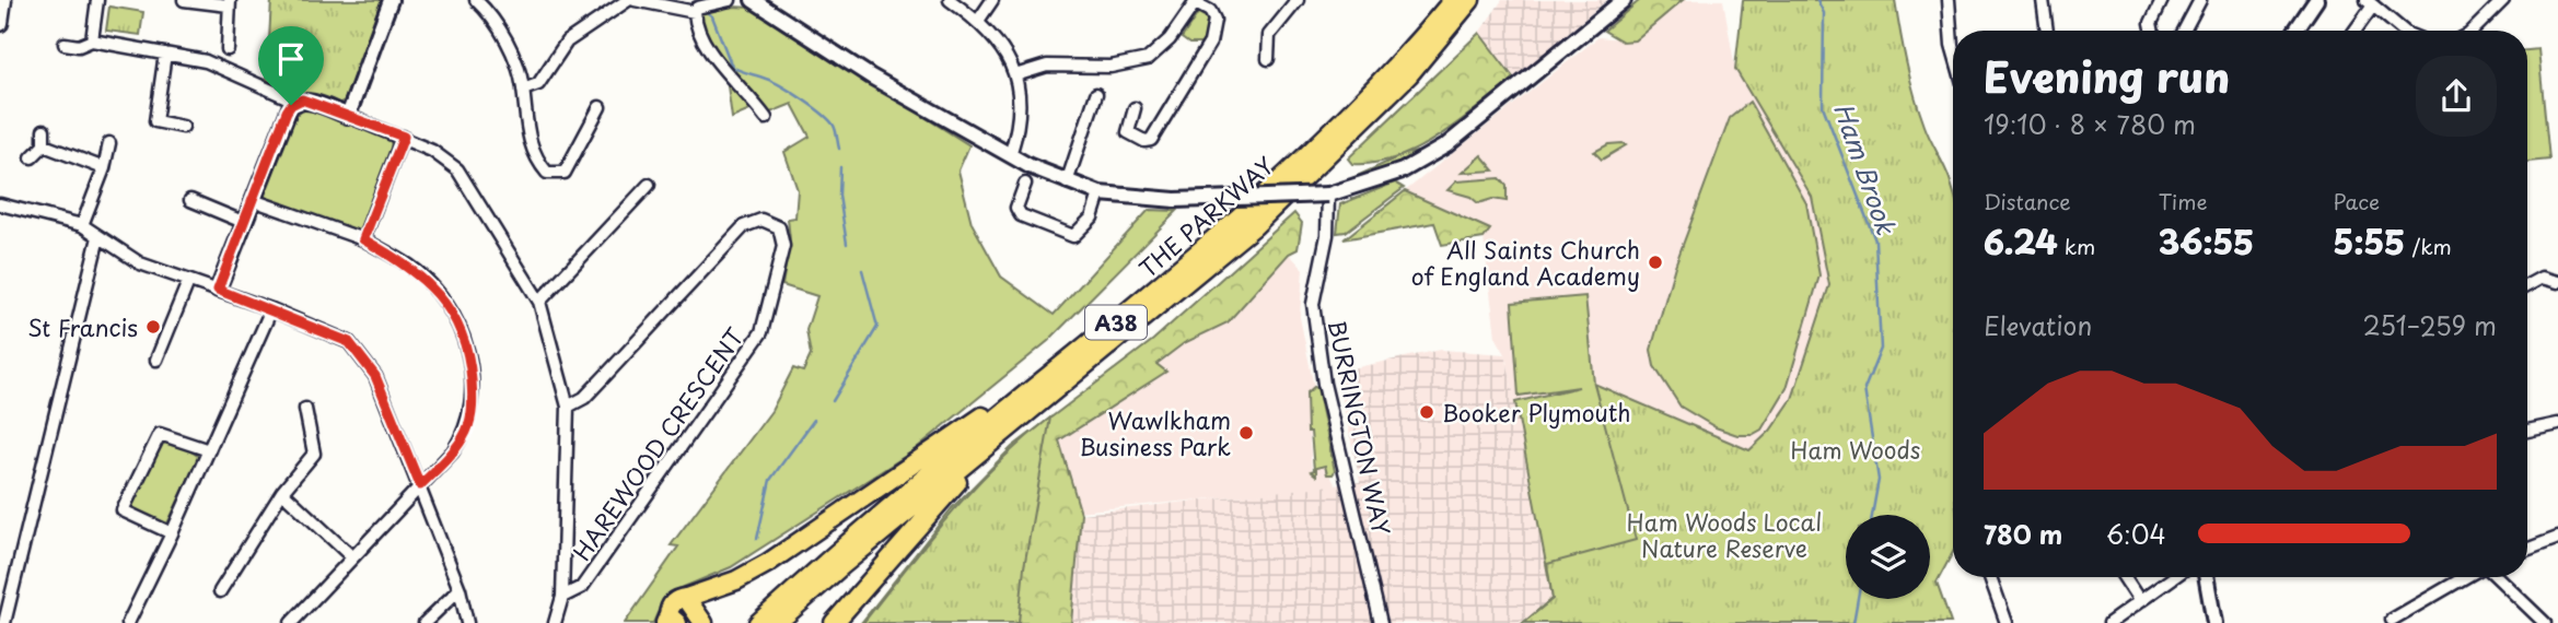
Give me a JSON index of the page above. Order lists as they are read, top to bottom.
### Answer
{
  "streets": {
    "main road": ["THE PARKWAY", "A38"],
    "street": ["BURRINGTON WAY", "HAREWOOD CRESCENT"]
  },
  "crossings": [
    ["THE PARKWAY", "A38"]
  ],
  "water": ["Ham Brook"],
  "parks": ["Ham Woods", "Ham Woods Local Nature Reserve"],
  "places": [
    "All Saints Church of England Academy",
    "St Francis",
    "Booker Plymouth",
    "Wawlkham Business Park"
  ],
  "page": {
    "heading": ["Evening run", "19:10 · 8 × 780 m"],
    "stats": [
      ["Distance", "6.24 km"],
      ["Time", "36:55"],
      ["Pace", "5:55 /km"]
    ],
    "chart": ["Elevation", "251–259 m"],
    "list": [
      {
        "name": "780 m",
        "note": "6:04"
      }
    ]
  }
}
